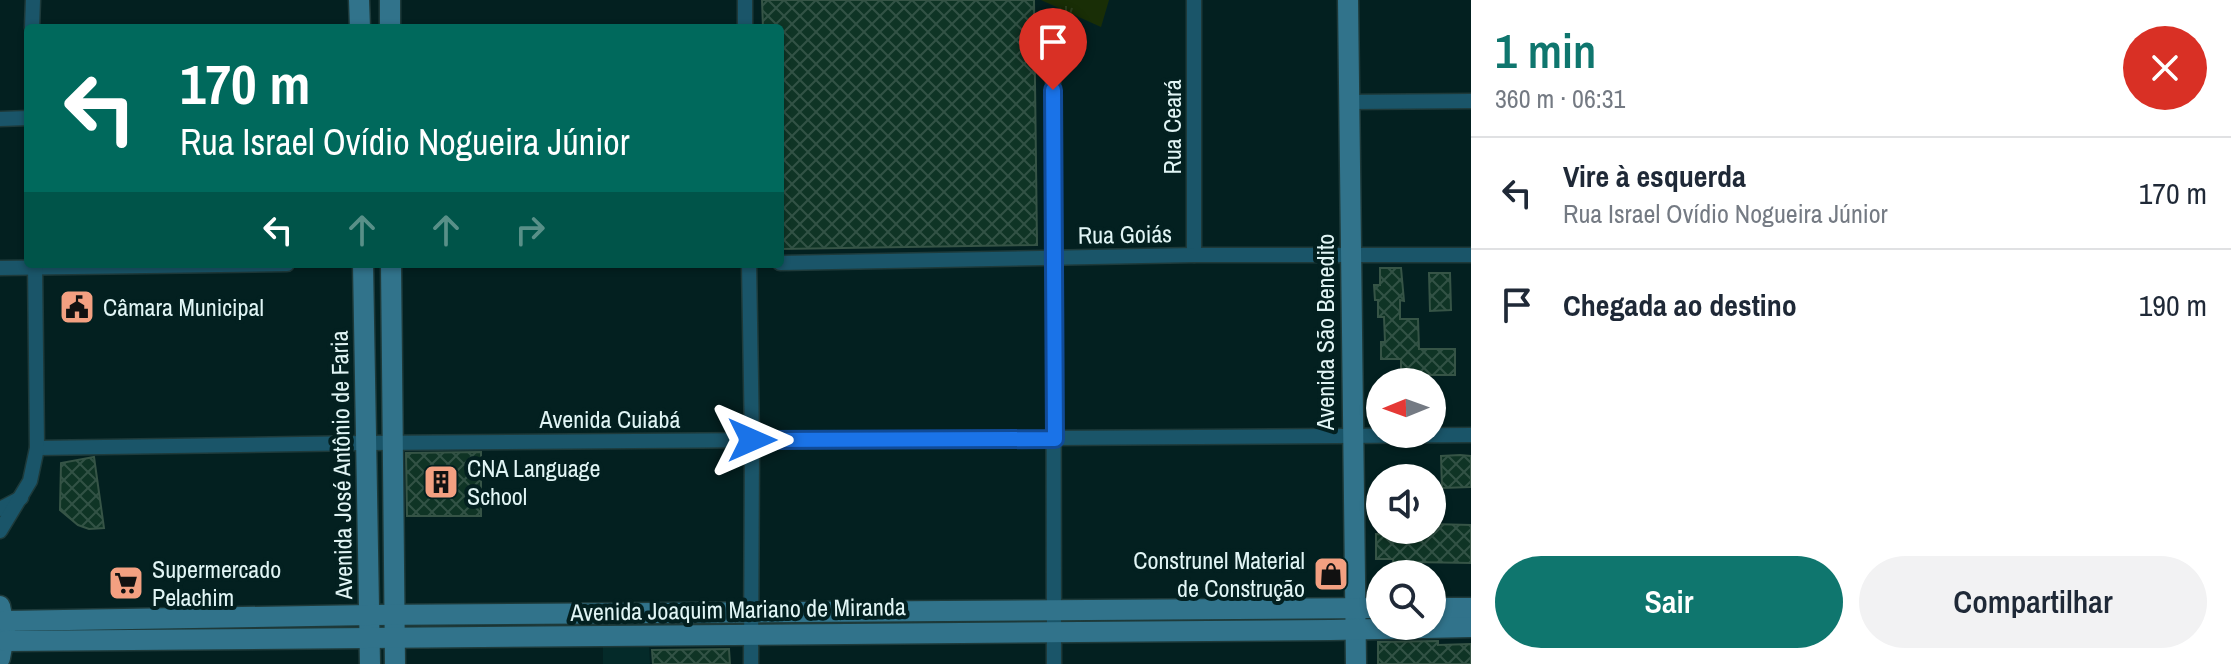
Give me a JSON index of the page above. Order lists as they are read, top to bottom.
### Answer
{
  "streets": {
    "street": [
      "Rua Ceará",
      "Rua Goiás",
      "Avenida São Benedito",
      "Avenida Cuiabá",
      "Avenida José Antônio de Faria",
      "Avenida Joaquim Mariano de Miranda"
    ]
  },
  "crossings": [
    ["Rua Ceará", "Rua Goiás"],
    ["Rua Goiás", "Avenida São Benedito"],
    ["Avenida São Benedito", "Avenida Cuiabá"],
    ["Avenida São Benedito", "Avenida Joaquim Mariano de Miranda"],
    ["Avenida Cuiabá", "Avenida José Antônio de Faria"],
    ["Avenida José Antônio de Faria", "Avenida Joaquim Mariano de Miranda"]
  ],
  "places": {
    "public building": ["Câmara Municipal"],
    "building": ["CNA Language School"],
    "shop": ["Construnel Material de Construção"],
    "supermarket": ["Supermercado Pelachim"]
  },
  "north": "left",
  "page": {
    "heading": ["1 min", "360 m · 06:31"],
    "turn": ["170 m", "Rua Israel Ovídio Nogueira Júnior"],
    "list": [
      {
        "name": "Vire à esquerda",
        "note": "Rua Israel Ovídio Nogueira Júnior",
        "value": "170 m"
      },
      {
        "name": "Chegada ao destino",
        "value": "190 m"
      }
    ],
    "buttons": ["Sair", "Compartilhar"]
  }
}
